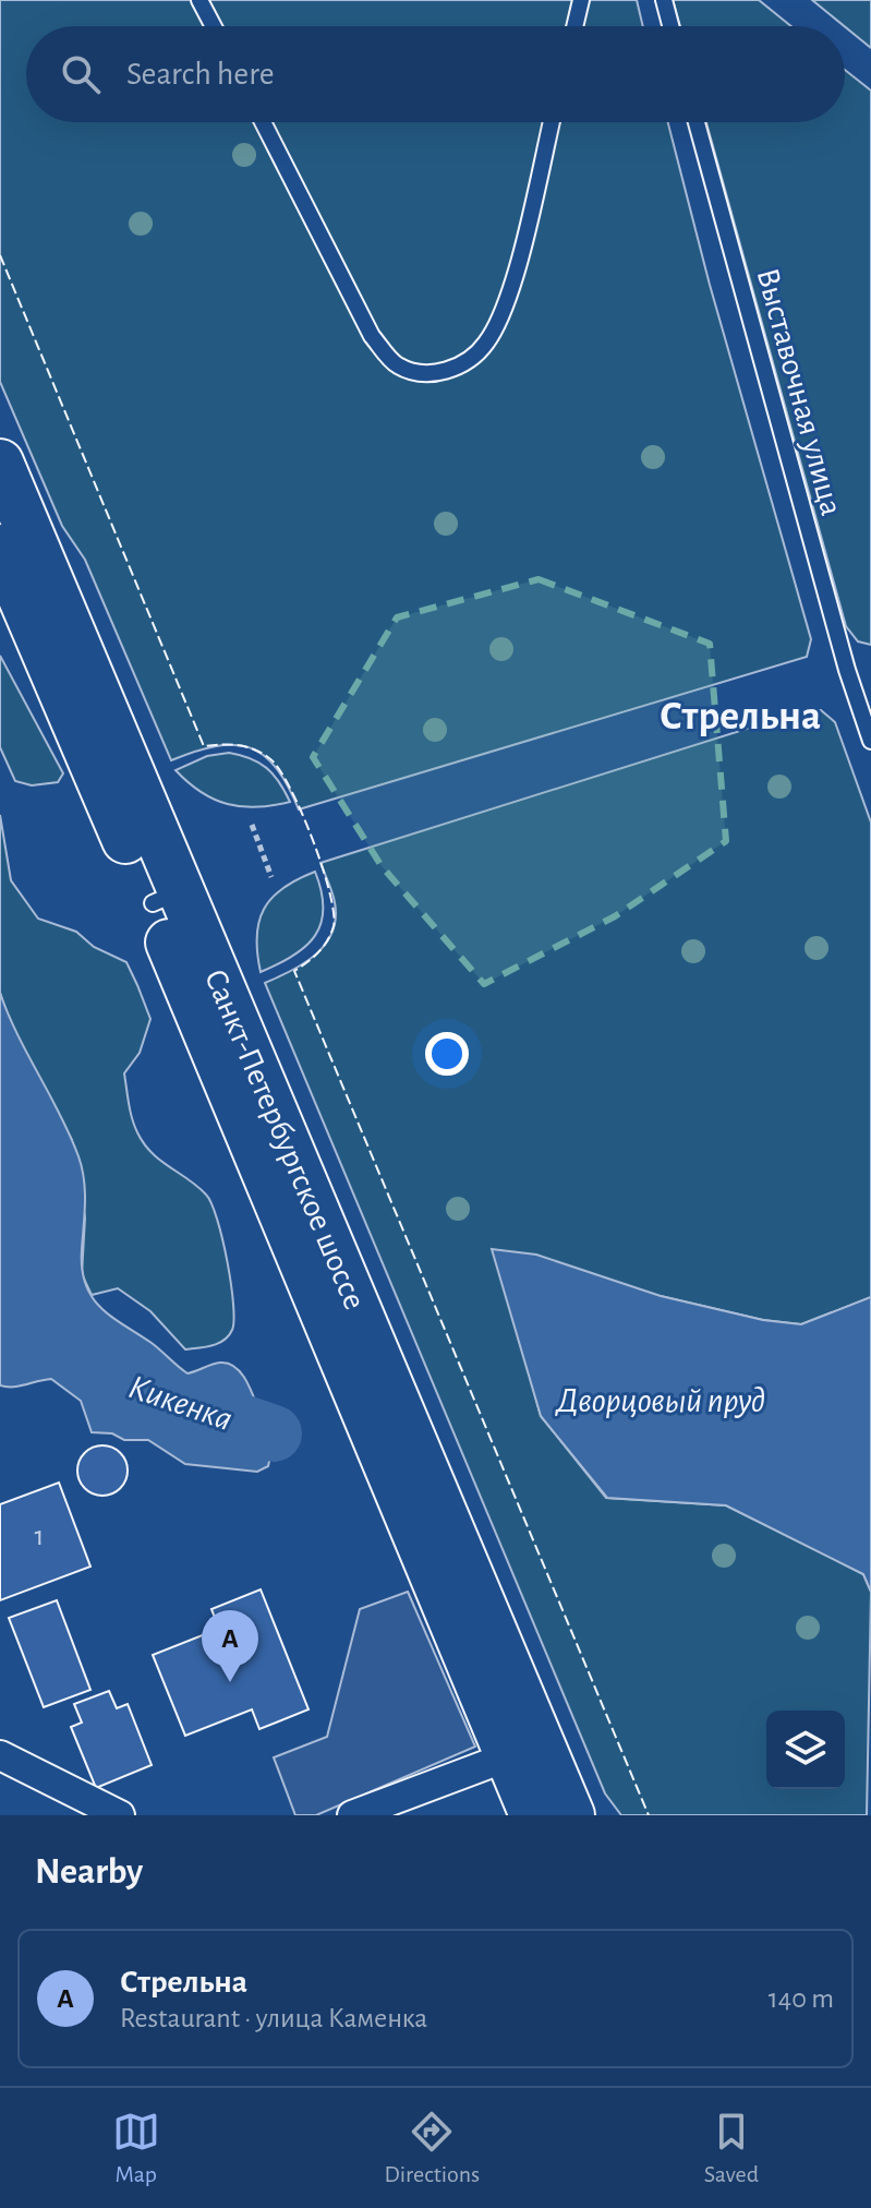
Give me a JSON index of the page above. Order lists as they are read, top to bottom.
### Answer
{
  "streets": {
    "main road": ["Санкт-Петербургское шоссе"],
    "lane": ["Выставочная улица"]
  },
  "districts": ["Стрельна"],
  "water": ["Дворцовый пруд", "Кикенка"],
  "house_numbers": ["1"],
  "page": {
    "search": "Search here",
    "pins": "A",
    "heading": "Nearby",
    "list": [
      {
        "mark": "A",
        "name": "Стрельна",
        "note": "Restaurant · улица Каменка",
        "value": "140 m"
      }
    ],
    "nav": ["Map", "Directions", "Saved"]
  }
}
